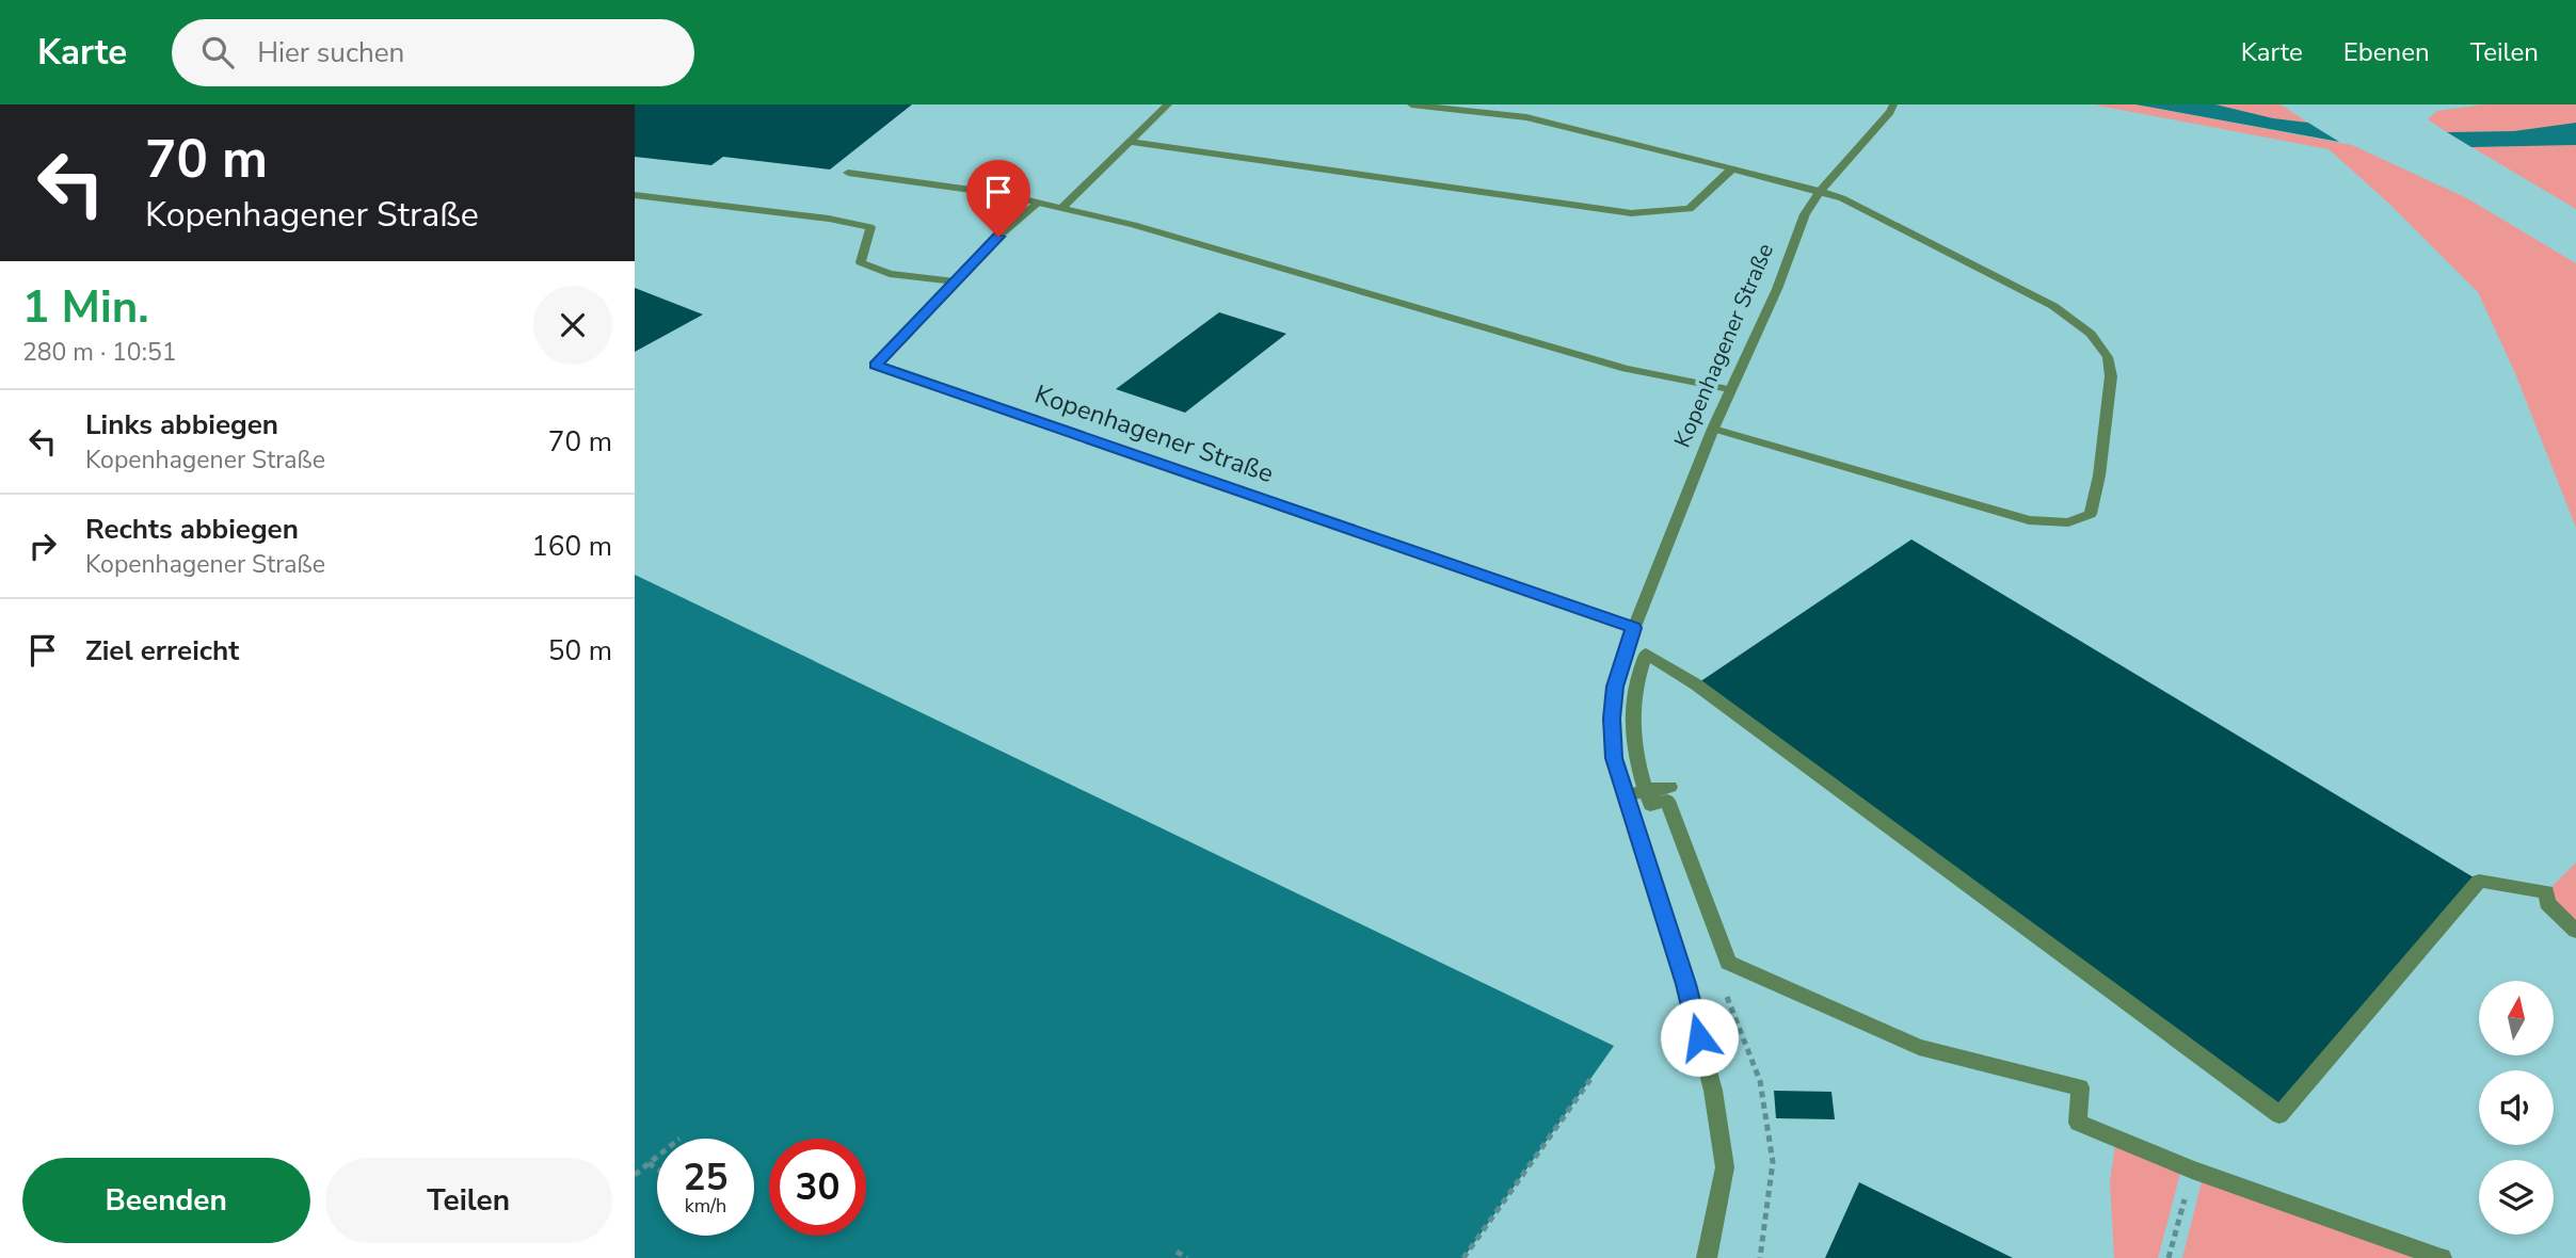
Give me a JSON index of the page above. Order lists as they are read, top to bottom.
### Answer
{
  "streets": {
    "street": ["Kopenhagener Straße"]
  },
  "north": "top",
  "page": {
    "header": "Karte",
    "search": "Hier suchen",
    "nav": ["Karte", "Ebenen", "Teilen"],
    "turn": ["70 m", "Kopenhagener Straße"],
    "heading": ["1 Min.", "280 m · 10:51"],
    "list": [
      {
        "name": "Links abbiegen",
        "note": "Kopenhagener Straße",
        "value": "70 m"
      },
      {
        "name": "Rechts abbiegen",
        "note": "Kopenhagener Straße",
        "value": "160 m"
      },
      {
        "name": "Ziel erreicht",
        "value": "50 m"
      }
    ],
    "speed": "25 km/h",
    "limit": "30",
    "buttons": ["Beenden", "Teilen"]
  }
}
